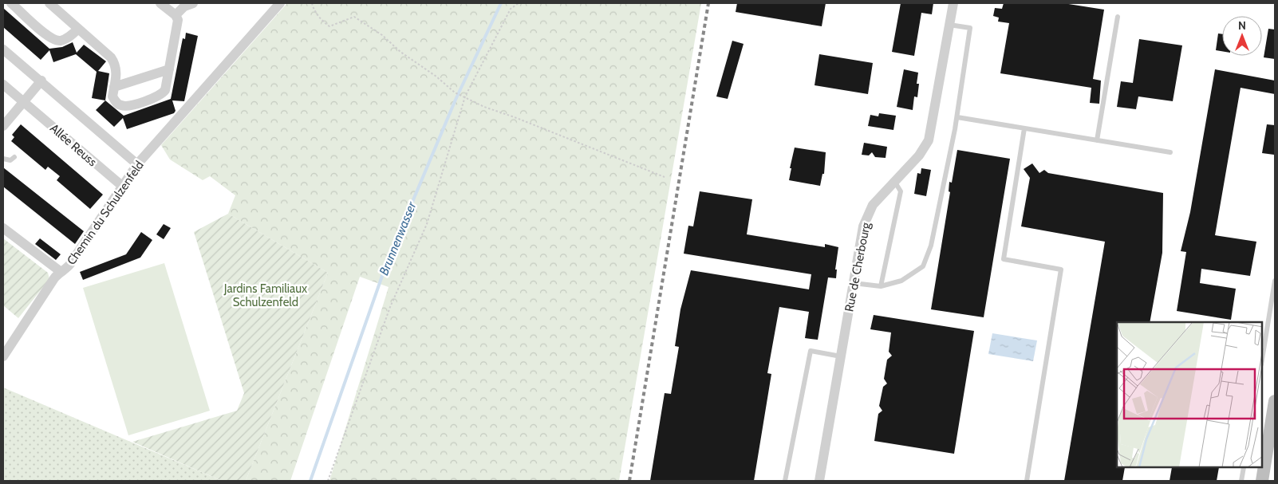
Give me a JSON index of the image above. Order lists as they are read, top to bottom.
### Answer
{
  "streets": {
    "street": ["Allée Reuss", "Chemin du Schulzenfeld", "Rue de Cherbourg"]
  },
  "crossings": [
    ["Allée Reuss", "Chemin du Schulzenfeld"]
  ],
  "water": ["Brunnenwasser"],
  "parks": ["Jardins Familiaux Schulzenfeld"],
  "north": "top"
}
